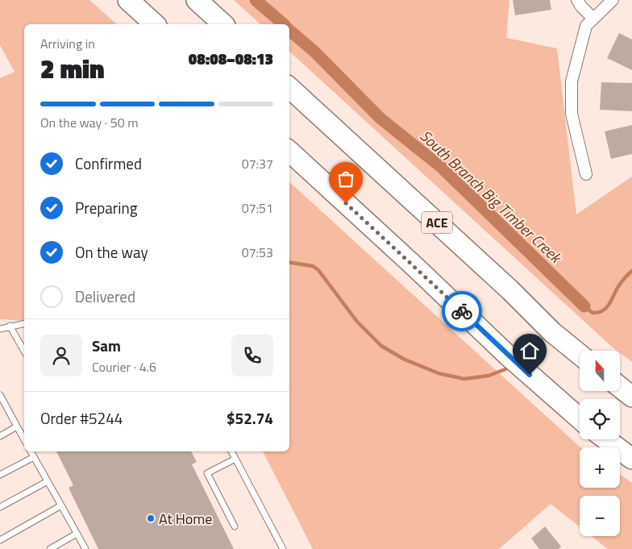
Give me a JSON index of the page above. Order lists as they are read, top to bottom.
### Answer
{
  "streets": {
    "highway": ["ACE"]
  },
  "water": ["South Branch Big Timber Creek"],
  "places": ["At Home"],
  "north": "top",
  "page": {
    "heading": ["2 min", "Arriving in", "08:08–08:13"],
    "panel": [
      "Sam",
      "Courier · 4.6",
      "Order #5244",
      "$52.74"
    ],
    "bar": "On the way · 50 m",
    "list": [
      ["Confirmed", "07:37"],
      ["Preparing", "07:51"],
      ["On the way", "07:53"],
      "Delivered"
    ],
    "map_buttons": ["+", "−"]
  }
}
